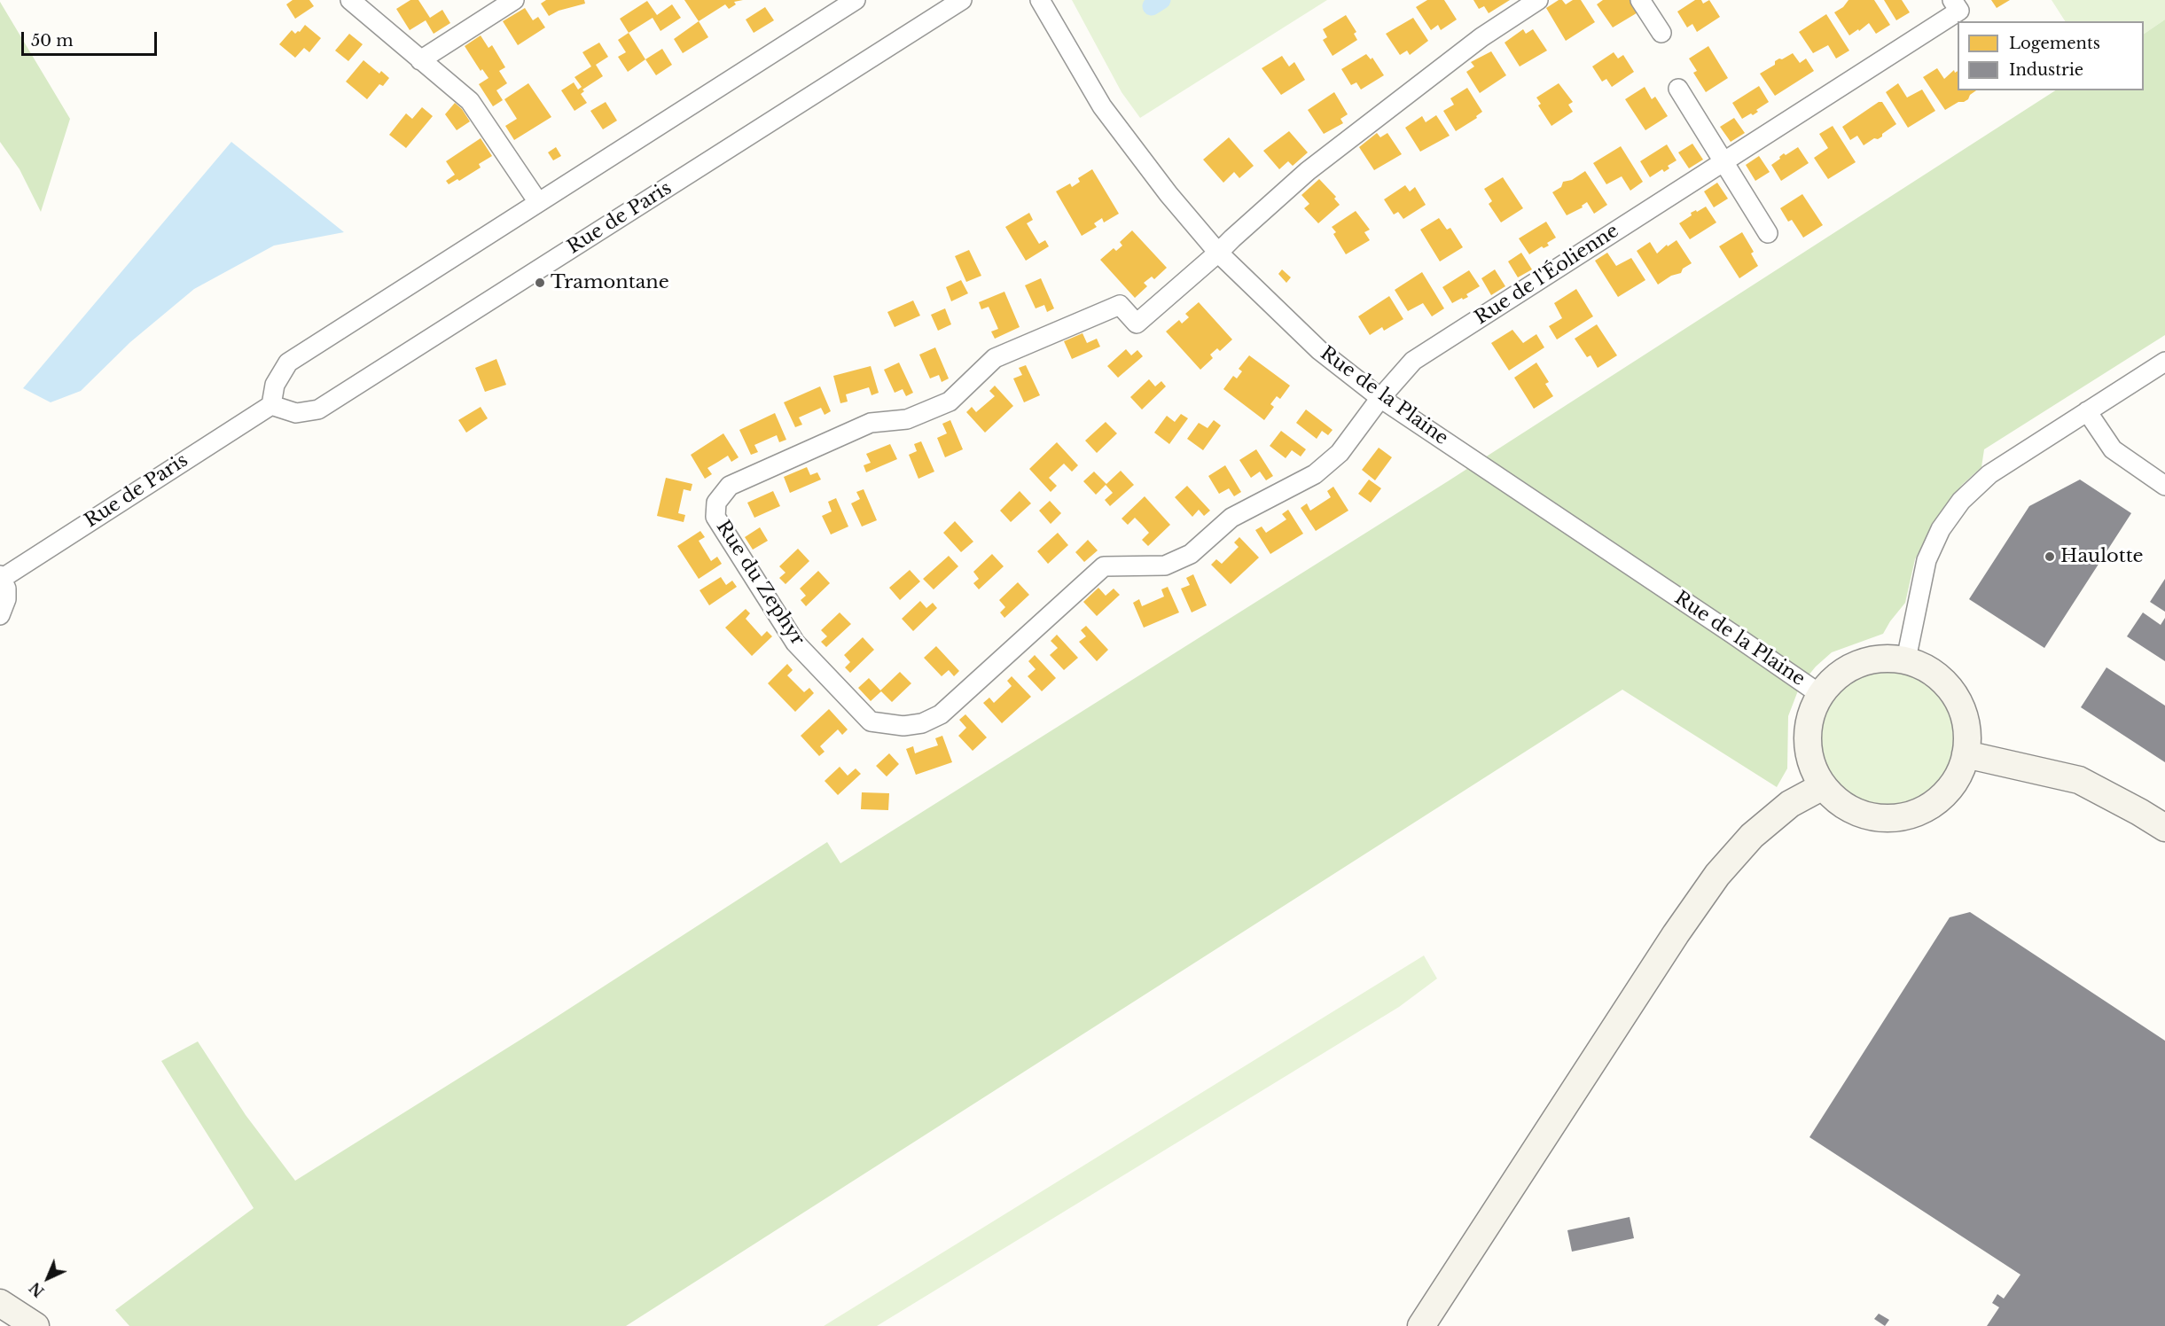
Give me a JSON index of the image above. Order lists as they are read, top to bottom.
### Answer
{
  "streets": {
    "street": [
      "Rue de Paris",
      "Rue de l'Éolienne",
      "Rue de la Plaine",
      "Rue du Zephyr"
    ]
  },
  "crossings": [
    ["Rue de l'Éolienne", "Rue de la Plaine"],
    ["Rue de l'Éolienne", "Rue du Zephyr"],
    ["Rue de la Plaine", "Rue du Zephyr"]
  ],
  "places": ["Tramontane", "Haulotte"],
  "legend": ["Logements", "Industrie"],
  "scale_bar": "50 m",
  "north": "bottom left"
}
